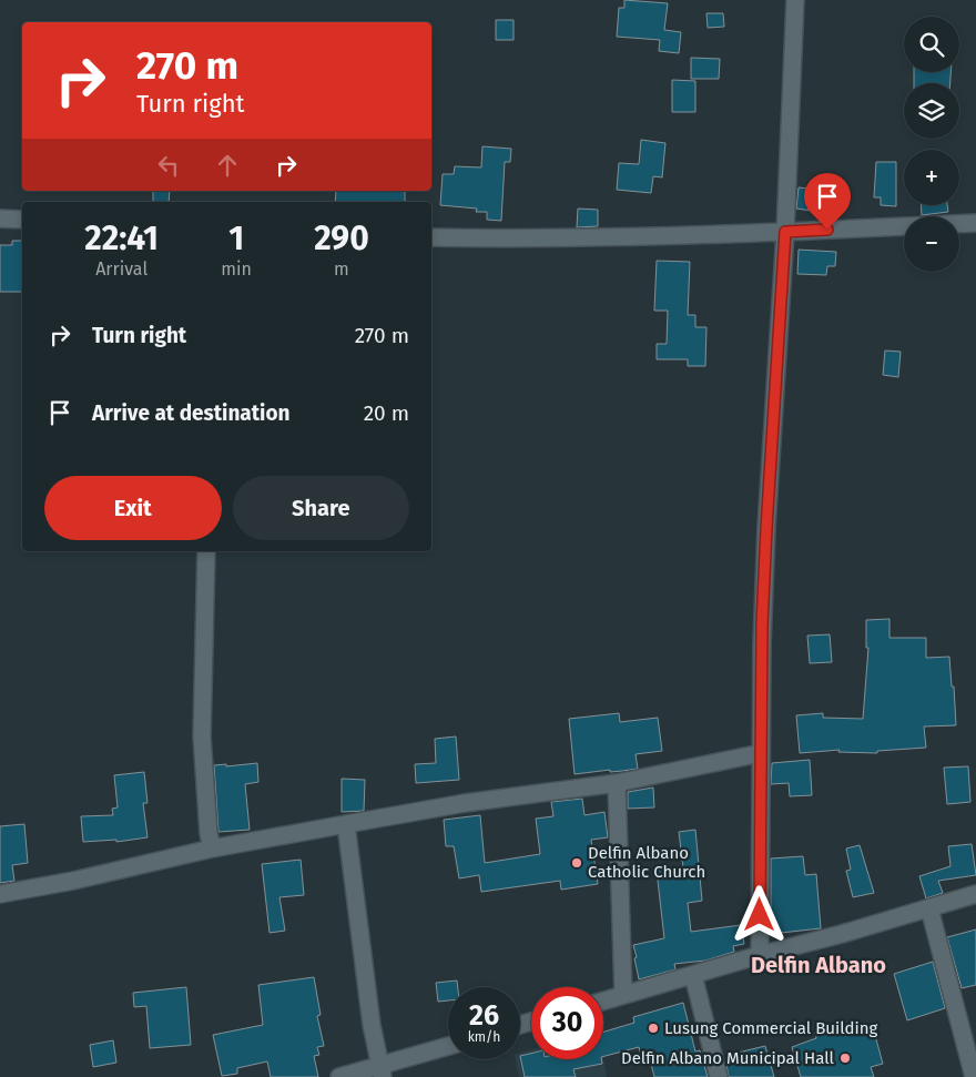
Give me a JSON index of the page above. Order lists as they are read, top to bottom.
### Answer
{
  "districts": ["Delfin Albano"],
  "places": ["Delfin Albano Catholic Church", "Lusung Commercial Building", "Delfin Albano Municipal Hall"],
  "page": {
    "map_buttons": ["+", "−"],
    "turn": ["270 m", "Turn right"],
    "eta": [
      "22:41",
      "Arrival",
      "1",
      "min",
      "290",
      "m"
    ],
    "list": [
      {
        "name": "Turn right",
        "value": "270 m"
      },
      {
        "name": "Arrive at destination",
        "value": "20 m"
      }
    ],
    "buttons": ["Exit", "Share"],
    "speed": "26 km/h",
    "limit": "30"
  }
}
